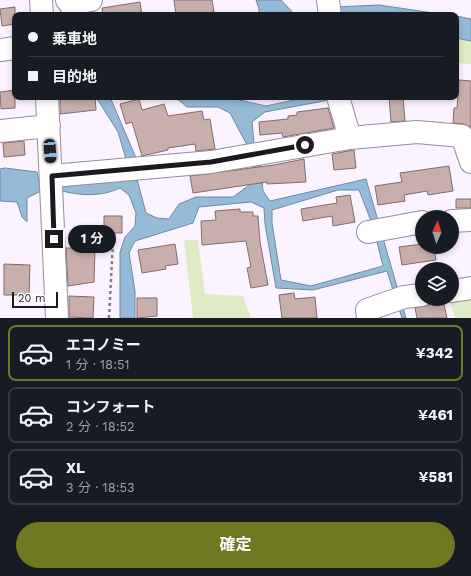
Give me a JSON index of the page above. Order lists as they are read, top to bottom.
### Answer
{
  "scale_bar": "20 m",
  "north": "top",
  "page": {
    "banner": ["乗車地", "目的地"],
    "bubble": "1 分",
    "scale": "20 m",
    "list": [
      {
        "name": "エコノミー",
        "note": "1 分 · 18:51",
        "value": "¥342"
      },
      {
        "name": "コンフォート",
        "note": "2 分 · 18:52",
        "value": "¥461"
      },
      {
        "name": "XL",
        "note": "3 分 · 18:53",
        "value": "¥581"
      }
    ],
    "buttons": "確定"
  }
}
